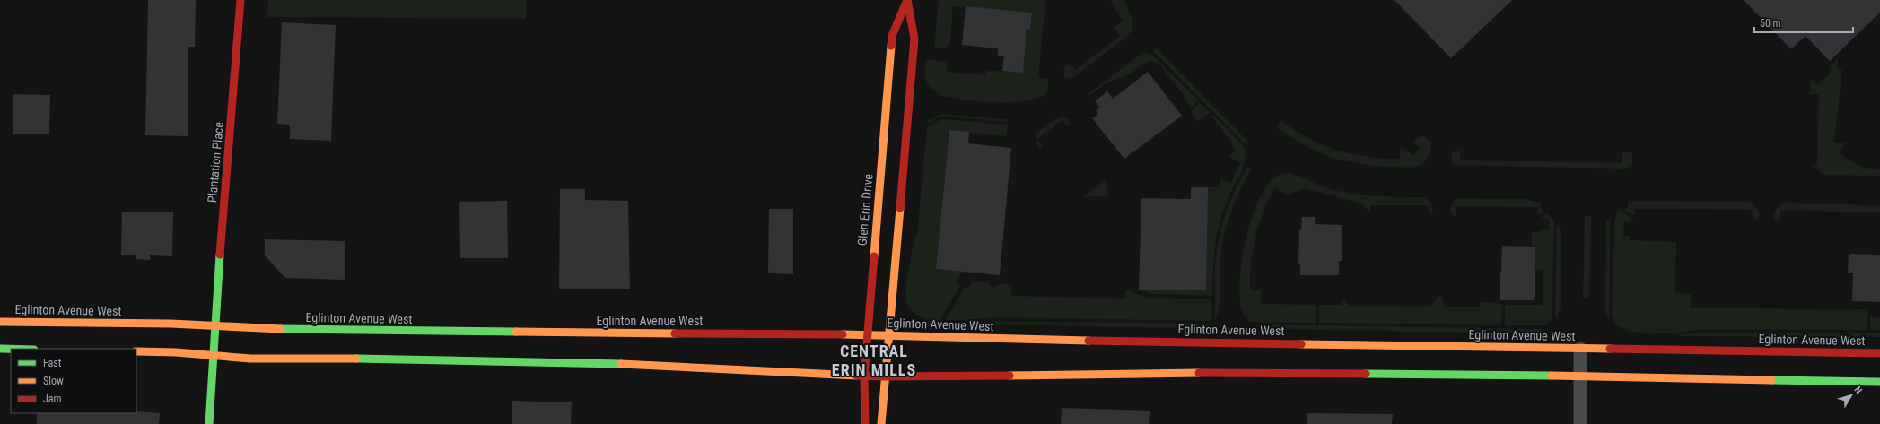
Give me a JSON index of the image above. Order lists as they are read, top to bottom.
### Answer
{
  "streets": {
    "main road": ["Plantation Place", "Glen Erin Drive", "Eglinton Avenue West"]
  },
  "crossings": [
    ["Plantation Place", "Eglinton Avenue West"],
    ["Glen Erin Drive", "Eglinton Avenue West"]
  ],
  "districts": ["CENTRAL ERIN MILLS"],
  "legend": ["Fast", "Slow", "Jam"],
  "scale_bar": "50 m",
  "north": "top right"
}
